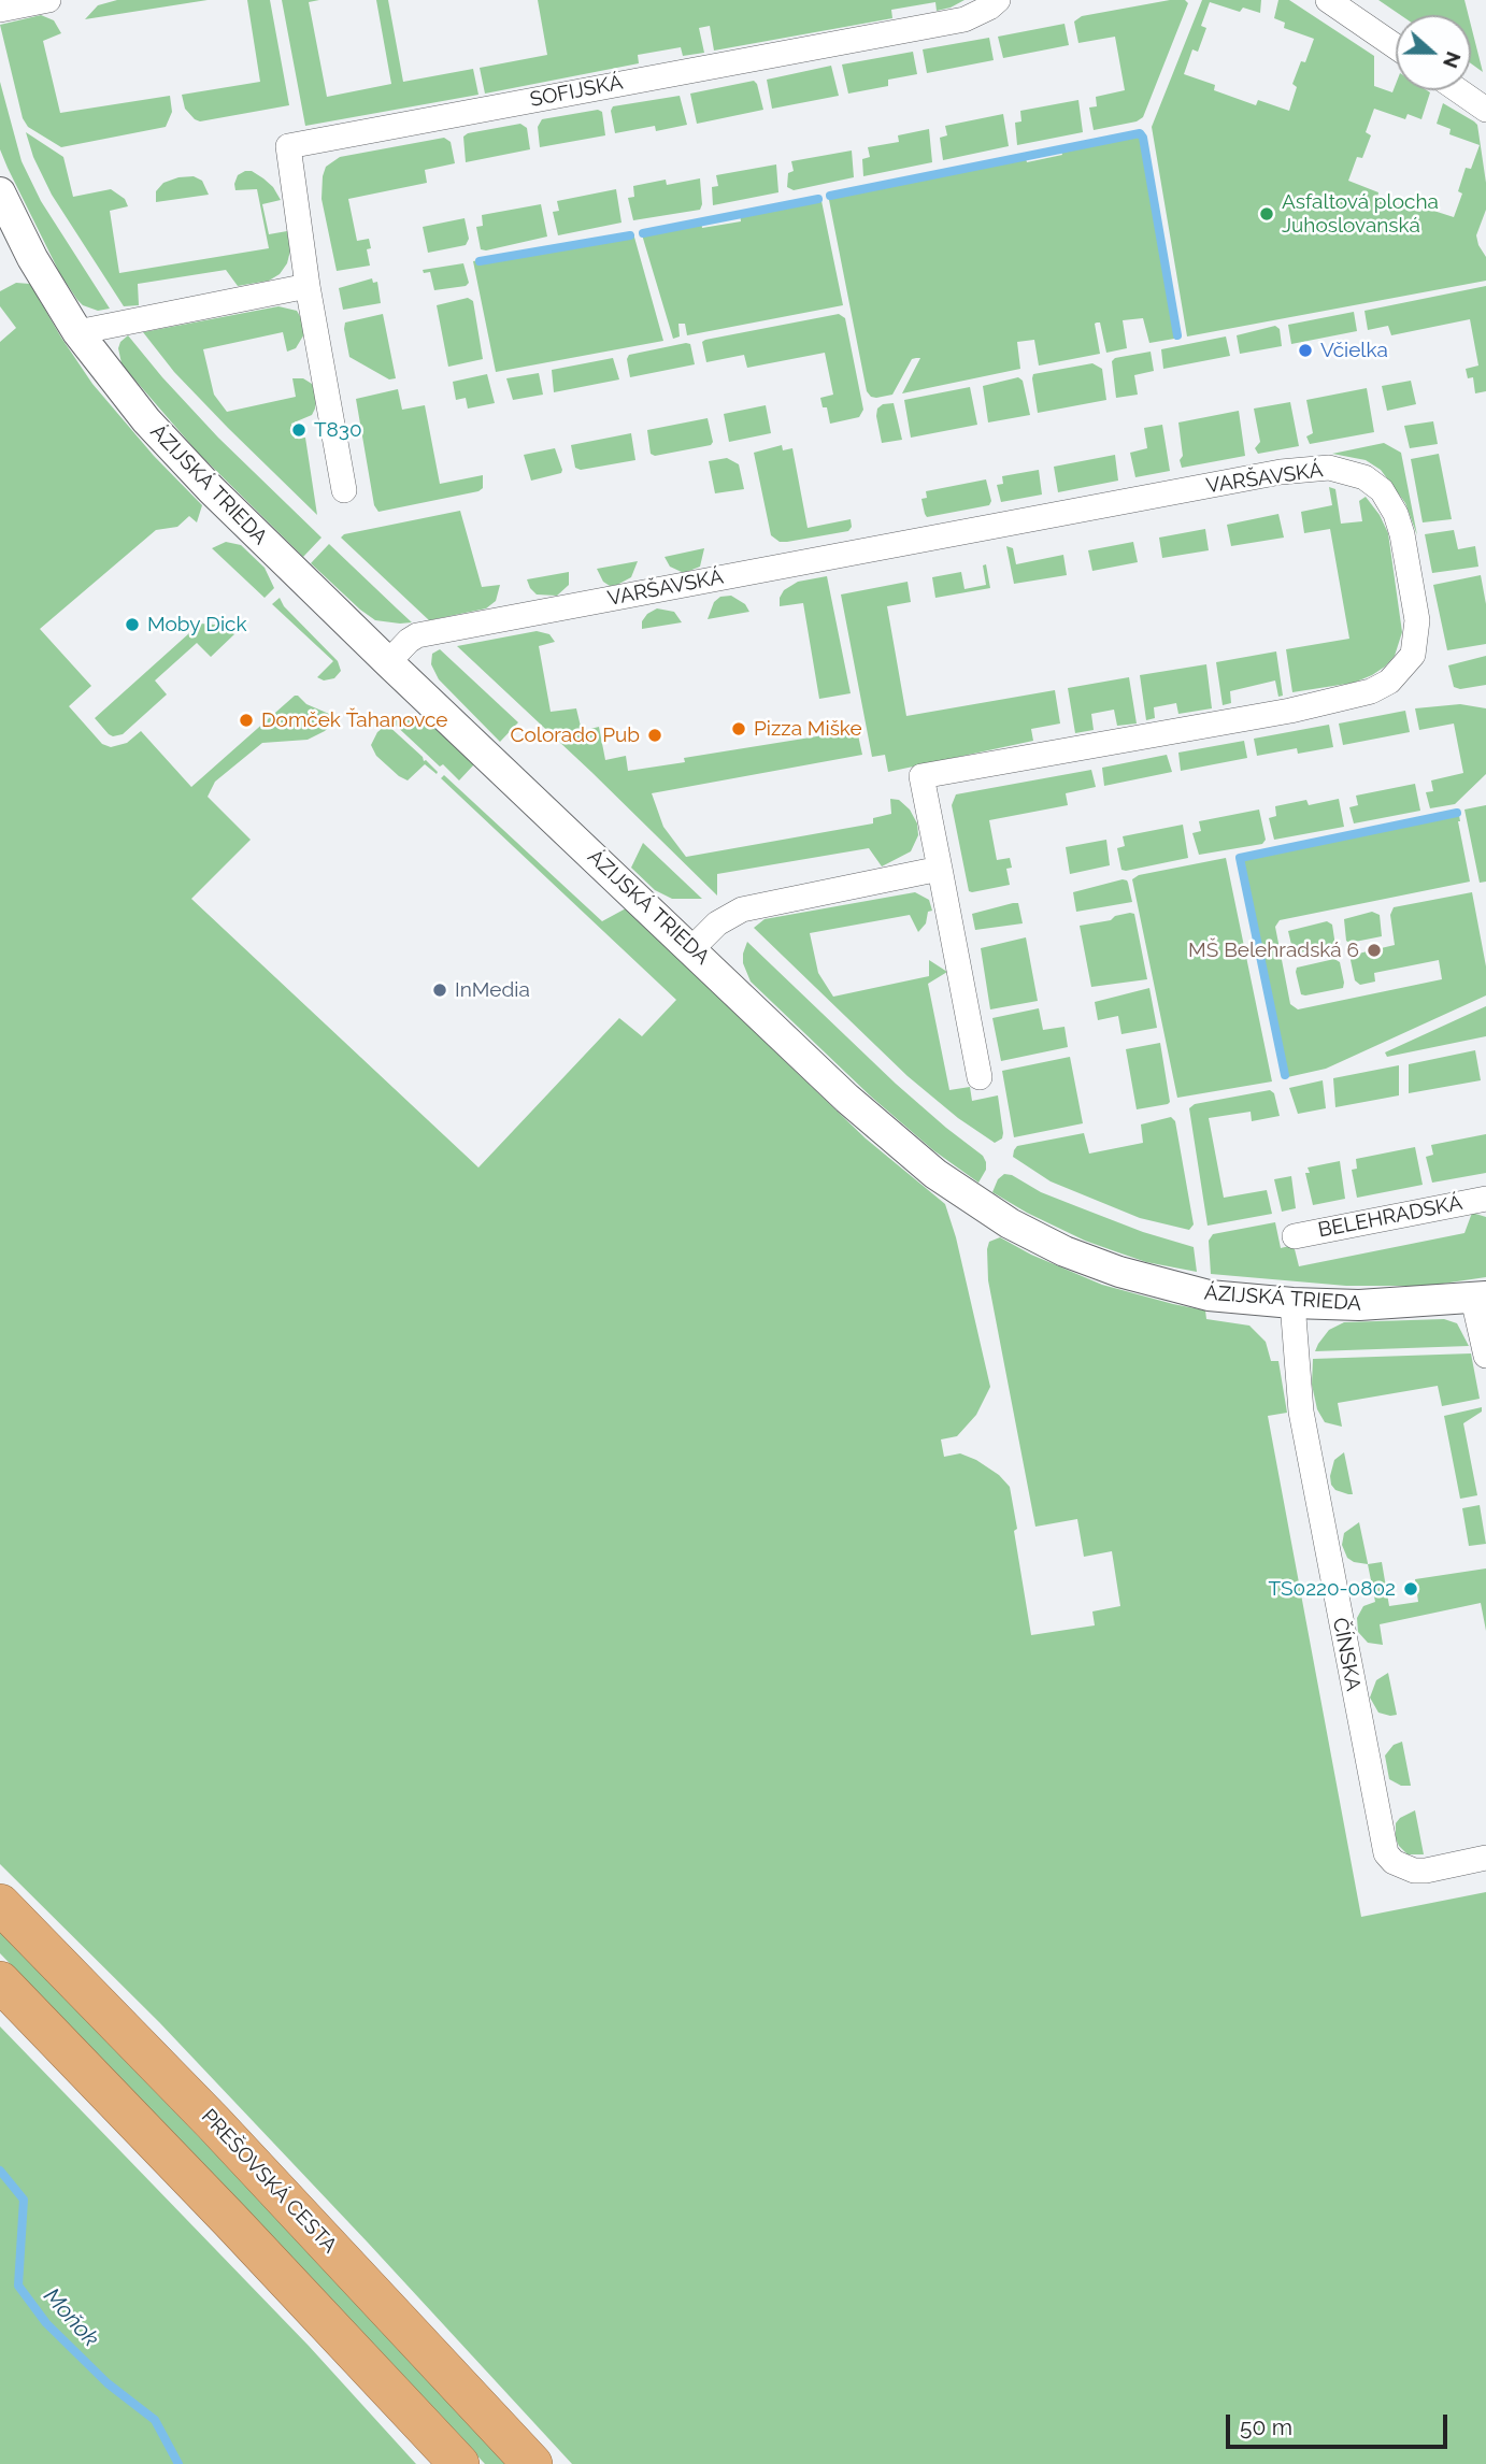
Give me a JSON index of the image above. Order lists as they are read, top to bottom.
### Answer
{
  "streets": {
    "highway": ["PREŠOVSKÁ CESTA"],
    "street": [
      "SOFIJSKÁ",
      "VARŠAVSKÁ",
      "ÁZIJSKÁ TRIEDA",
      "BELEHRADSKÁ",
      "ČÍNSKA"
    ]
  },
  "crossings": [
    ["VARŠAVSKÁ", "ÁZIJSKÁ TRIEDA"],
    ["ÁZIJSKÁ TRIEDA", "ČÍNSKA"]
  ],
  "water": ["Moňok"],
  "places": [
    "Asfaltová plocha Juhoslovanská",
    "Včielka",
    "T830",
    "Moby Dick",
    "Domček Ťahanovce",
    "Pizza Miške",
    "Colorado Pub",
    "MŠ Belehradská 6",
    "InMedia",
    "TS0220-0802"
  ],
  "scale_bar": "50 m",
  "north": "right"
}
